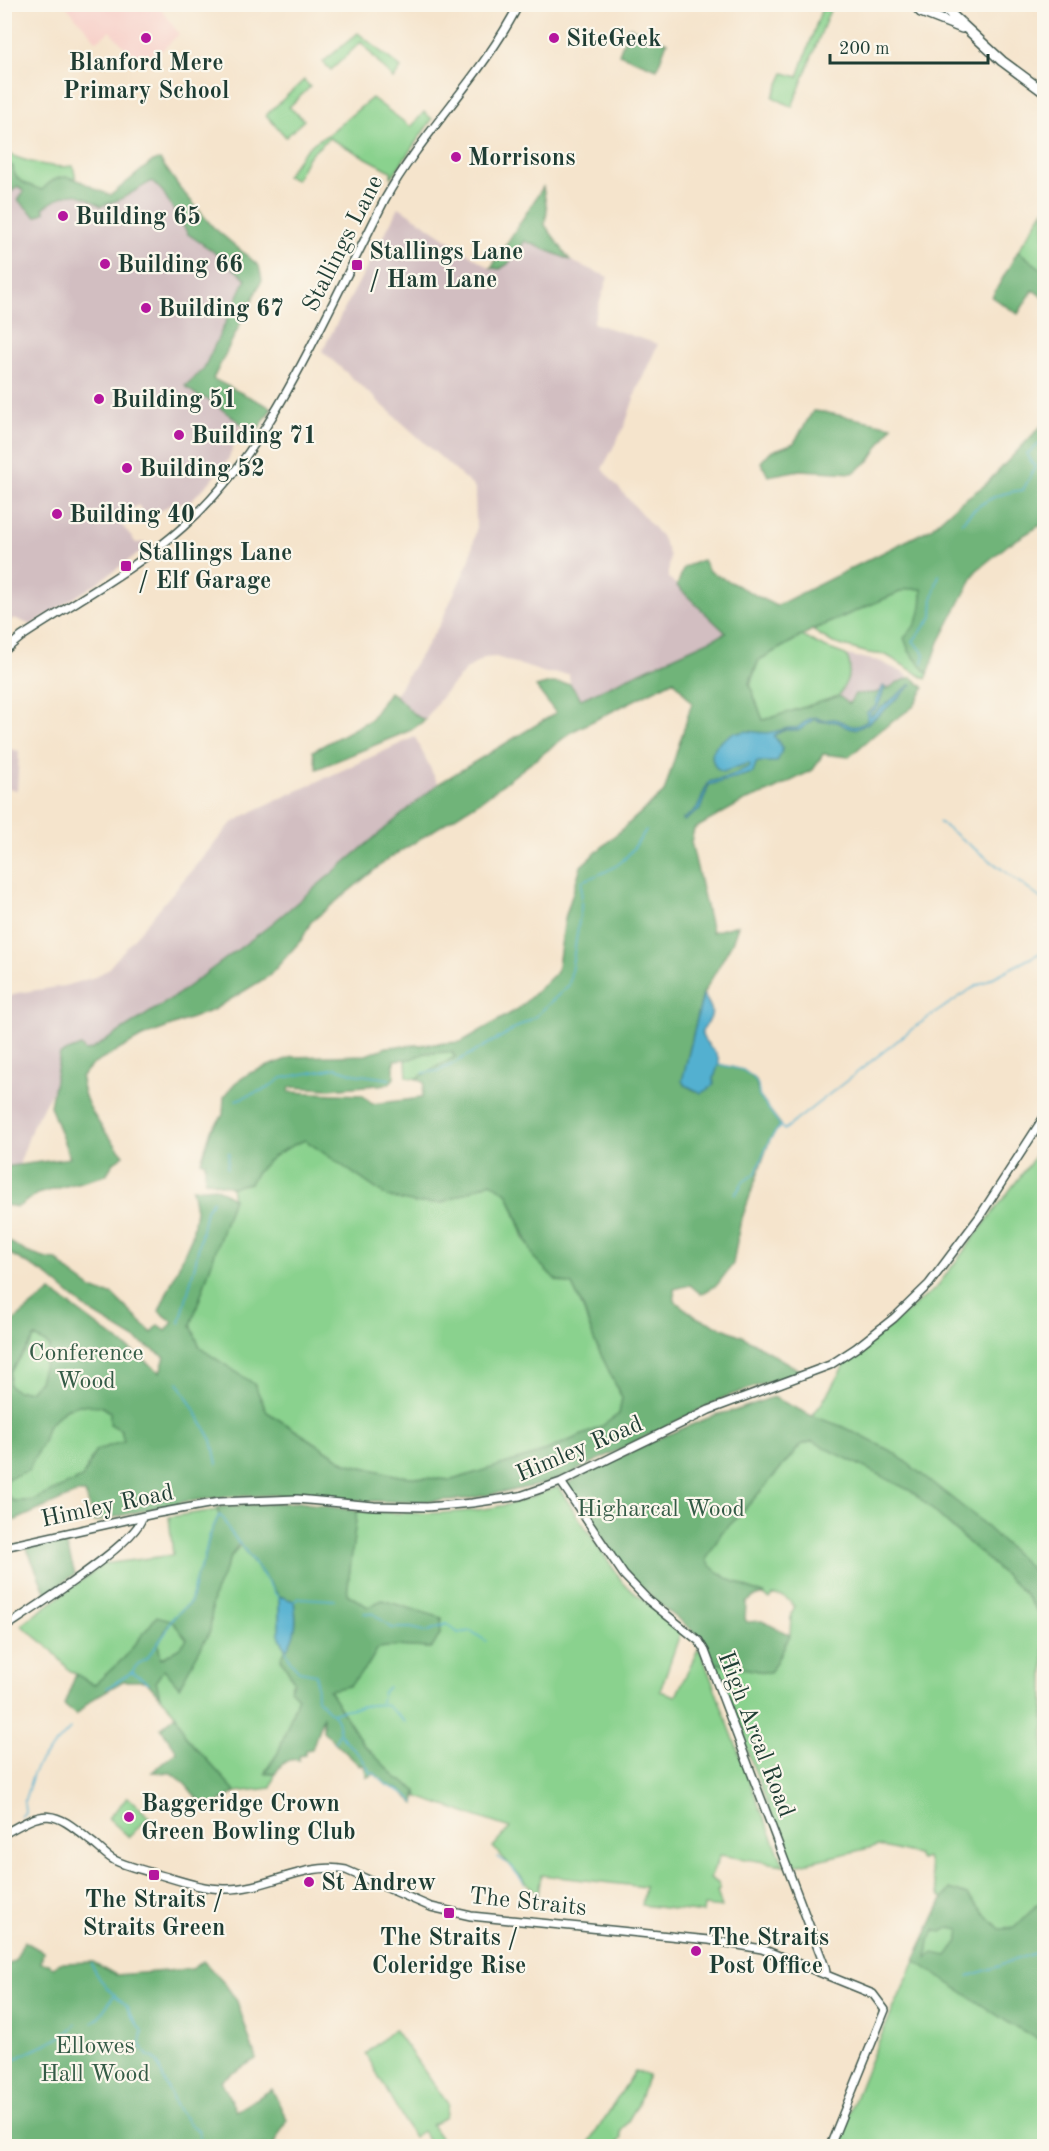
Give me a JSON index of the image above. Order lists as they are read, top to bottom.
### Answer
{
  "streets": {
    "main road": [
      "Stallings Lane",
      "Himley Road",
      "High Arcal Road",
      "The Straits"
    ]
  },
  "crossings": [
    ["Himley Road", "High Arcal Road"],
    ["High Arcal Road", "The Straits"]
  ],
  "parks": ["Conference Wood", "Higharcal Wood", "Ellowes Hall Wood"],
  "places": {
    "other": [
      "Blanford Mere Primary School",
      "SiteGeek",
      "Morrisons",
      "Building 65",
      "Building 66",
      "Building 67",
      "Building 51",
      "Building 71",
      "Building 52",
      "Building 40",
      "Baggeridge Crown Green Bowling Club",
      "St Andrew",
      "The Straits Post Office"
    ],
    "transit": [
      "Stallings Lane / Ham Lane",
      "Stallings Lane / Elf Garage",
      "The Straits / Straits Green",
      "The Straits / Coleridge Rise"
    ]
  },
  "scale_bar": "200 m"
}
